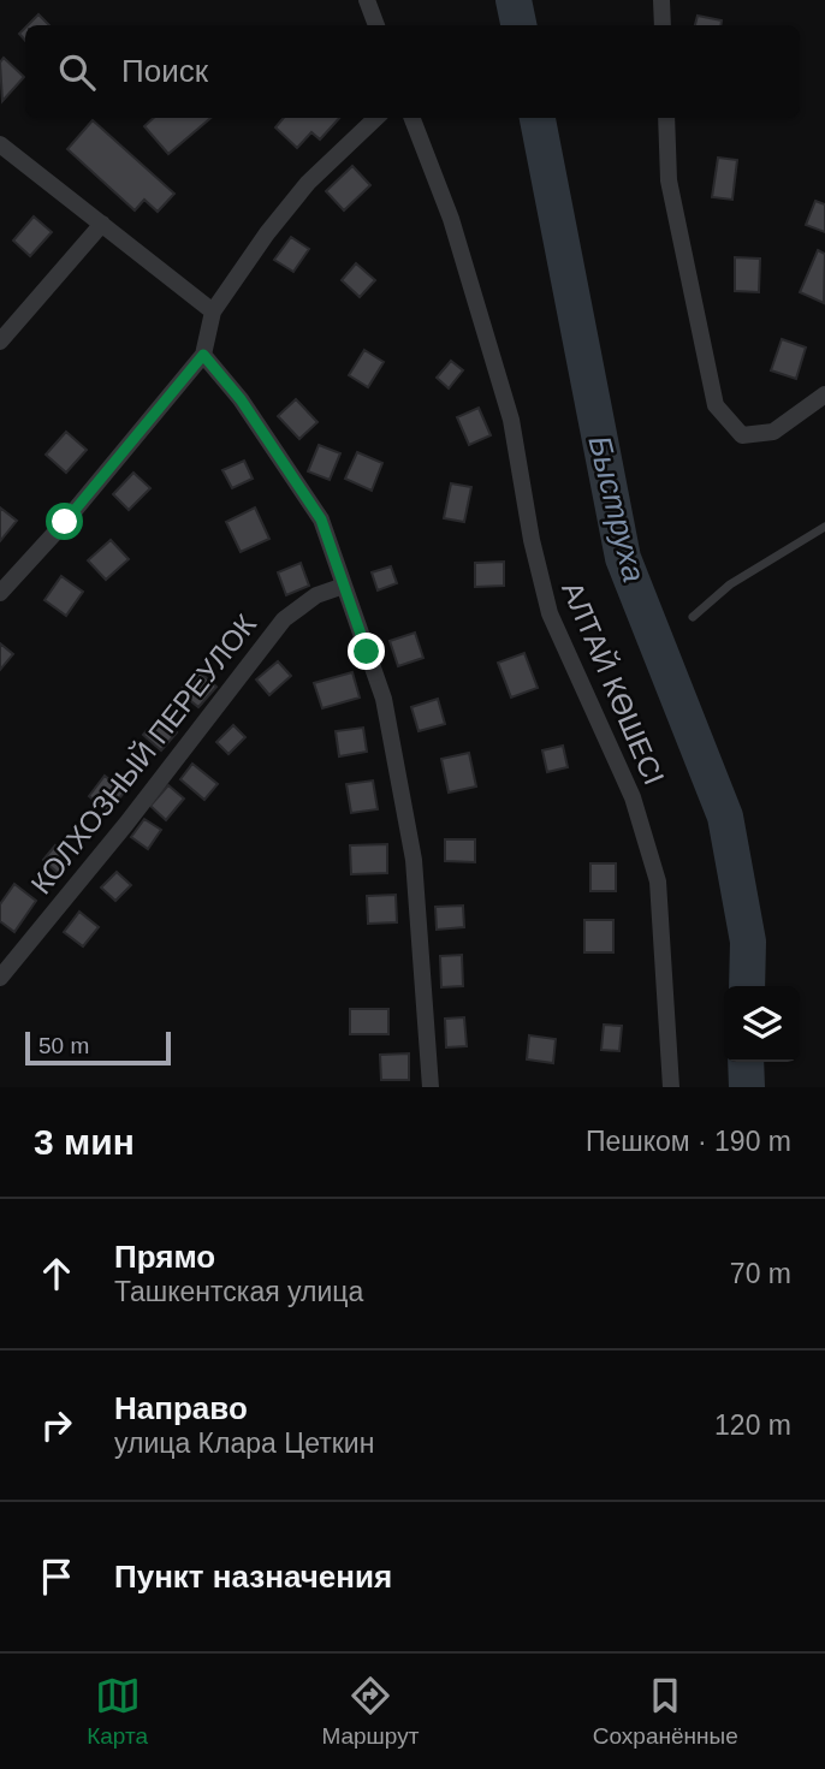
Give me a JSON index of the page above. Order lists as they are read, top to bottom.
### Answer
{
  "streets": {
    "street": ["АЛТАЙ КӨШЕСІ", "КОЛХОЗНЫЙ ПЕРЕУЛОК"]
  },
  "water": ["Быструха"],
  "scale_bar": "50 m",
  "page": {
    "search": "Поиск",
    "scale": "50 m",
    "heading": ["3 мин", "Пешком · 190 m"],
    "list": [
      ["Прямо", "Ташкентская улица", "70 m"],
      ["Направо", "улица Клара Цеткин", "120 m"],
      "Пункт назначения"
    ],
    "nav": ["Карта", "Маршрут", "Сохранённые"]
  }
}
